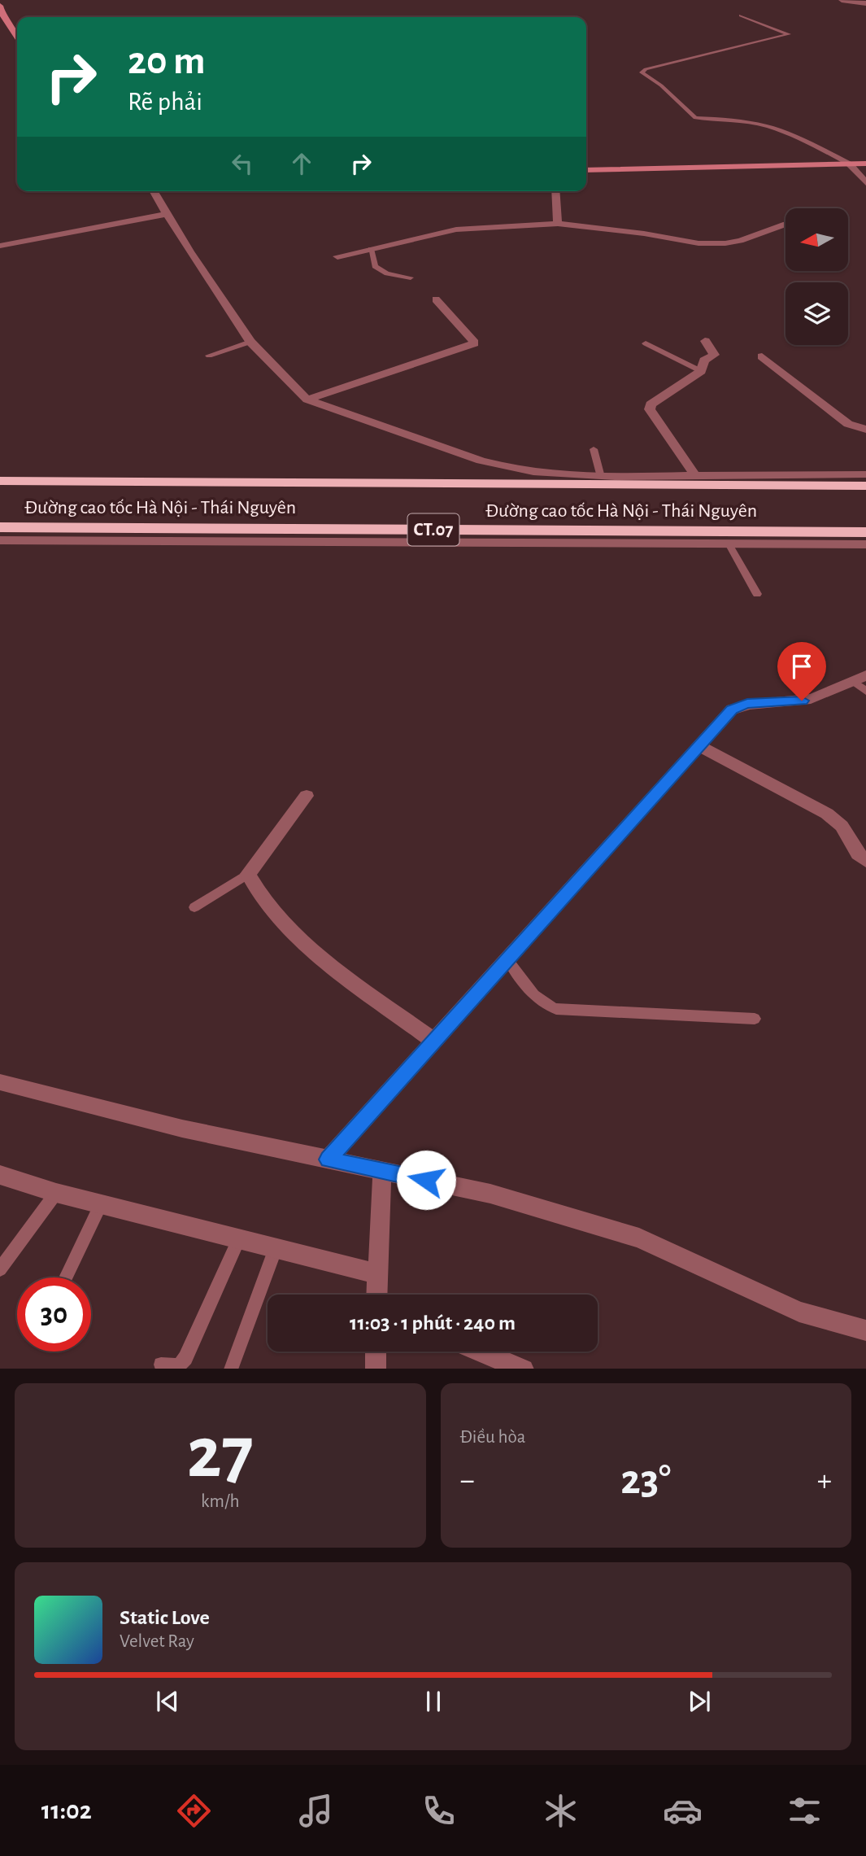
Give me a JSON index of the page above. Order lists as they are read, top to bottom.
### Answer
{
  "streets": {
    "highway": ["Đường cao tốc Hà Nội - Thái Nguyên", "CT.07"]
  },
  "north": "left",
  "page": {
    "turn": ["20 m", "Rẽ phải"],
    "limit": "30",
    "trip": "11:03 · 1 phút · 240 m",
    "tile": [
      ["27", "km/h"],
      "Điều hòa"
    ],
    "heat": ["−", "23°", "+"],
    "song": ["Static Love", "Velvet Ray"],
    "tabs": "11:02"
  }
}
